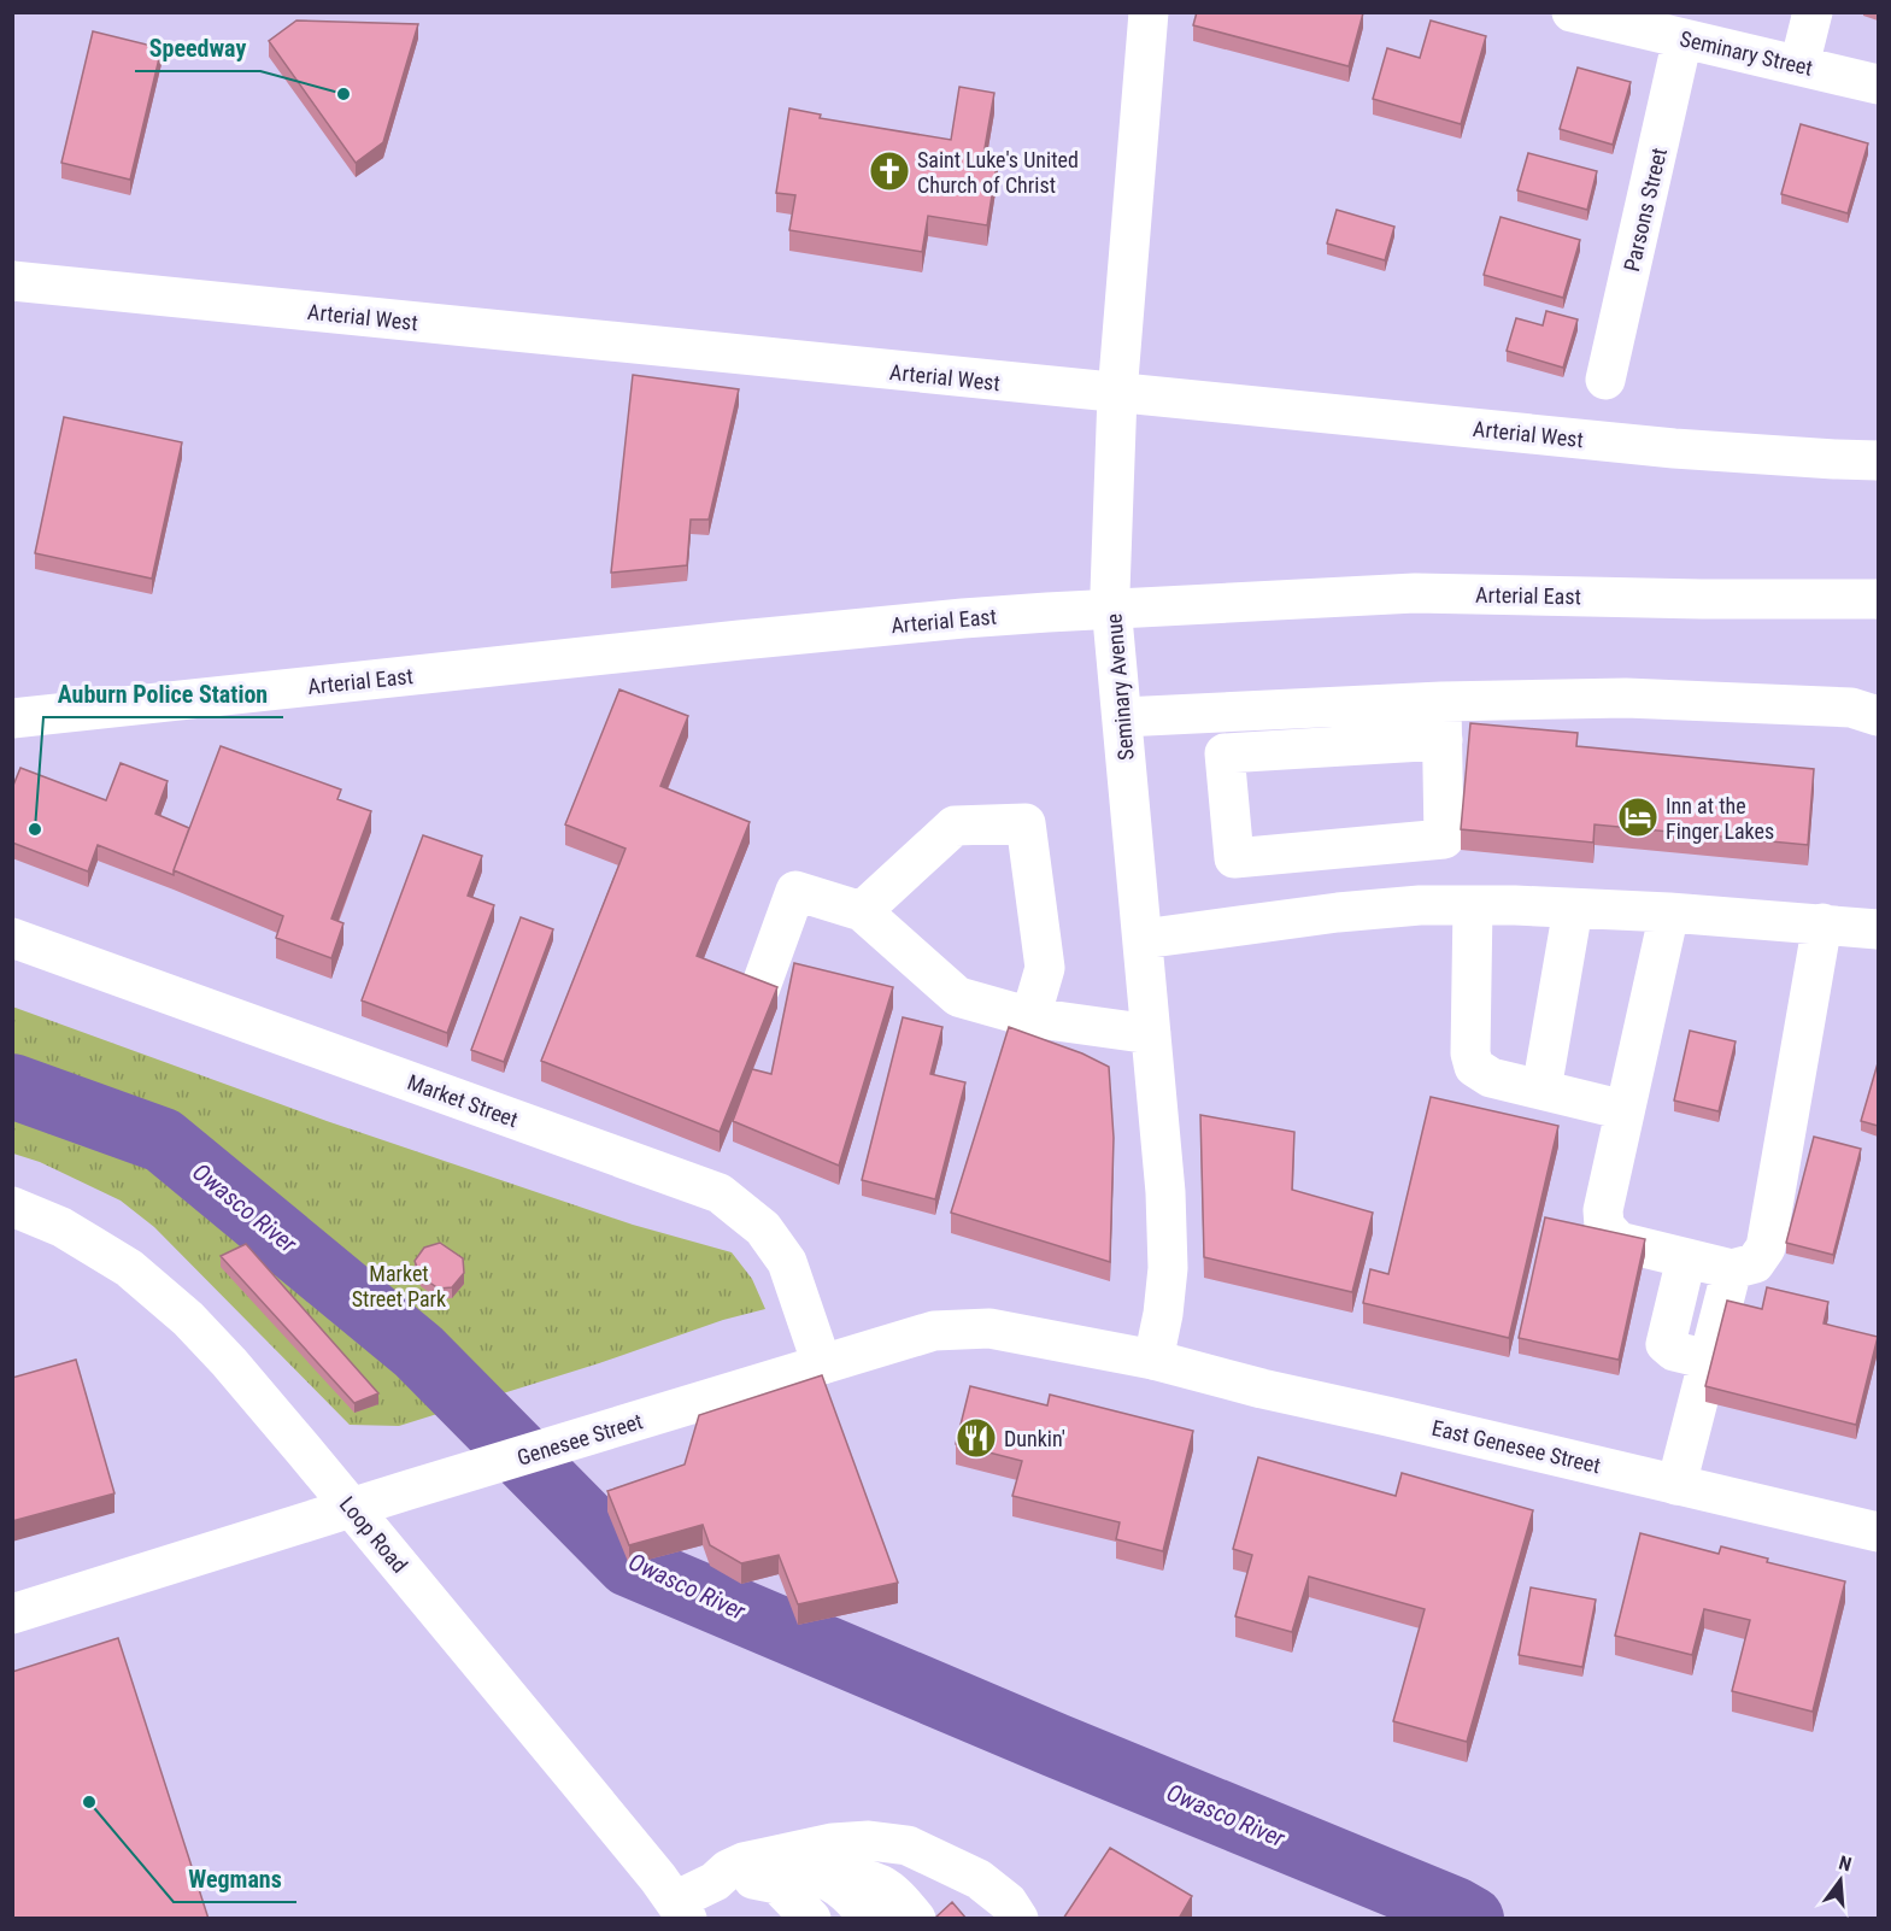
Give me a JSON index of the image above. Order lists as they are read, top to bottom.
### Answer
{
  "streets": {
    "main road": [
      "Seminary Street",
      "Parsons Street",
      "Arterial West",
      "Arterial East",
      "Seminary Avenue",
      "Market Street",
      "Genesee Street",
      "East Genesee Street",
      "Loop Road"
    ]
  },
  "crossings": [
    ["Seminary Street", "Parsons Street"],
    ["Arterial West", "Seminary Avenue"],
    ["Arterial East", "Seminary Avenue"],
    ["Seminary Avenue", "Genesee Street"],
    ["Seminary Avenue", "East Genesee Street"],
    ["Market Street", "Genesee Street"],
    ["Genesee Street", "East Genesee Street"],
    ["Genesee Street", "Loop Road"]
  ],
  "water": ["Owasco River"],
  "parks": ["Market Street Park"],
  "places": {
    "other": ["Speedway", "Auburn Police Station", "Wegmans"],
    "church": ["Saint Luke's United Church of Christ"],
    "hotel": ["Inn at the Finger Lakes"],
    "restaurant": ["Dunkin'"]
  },
  "north": "top"
}
